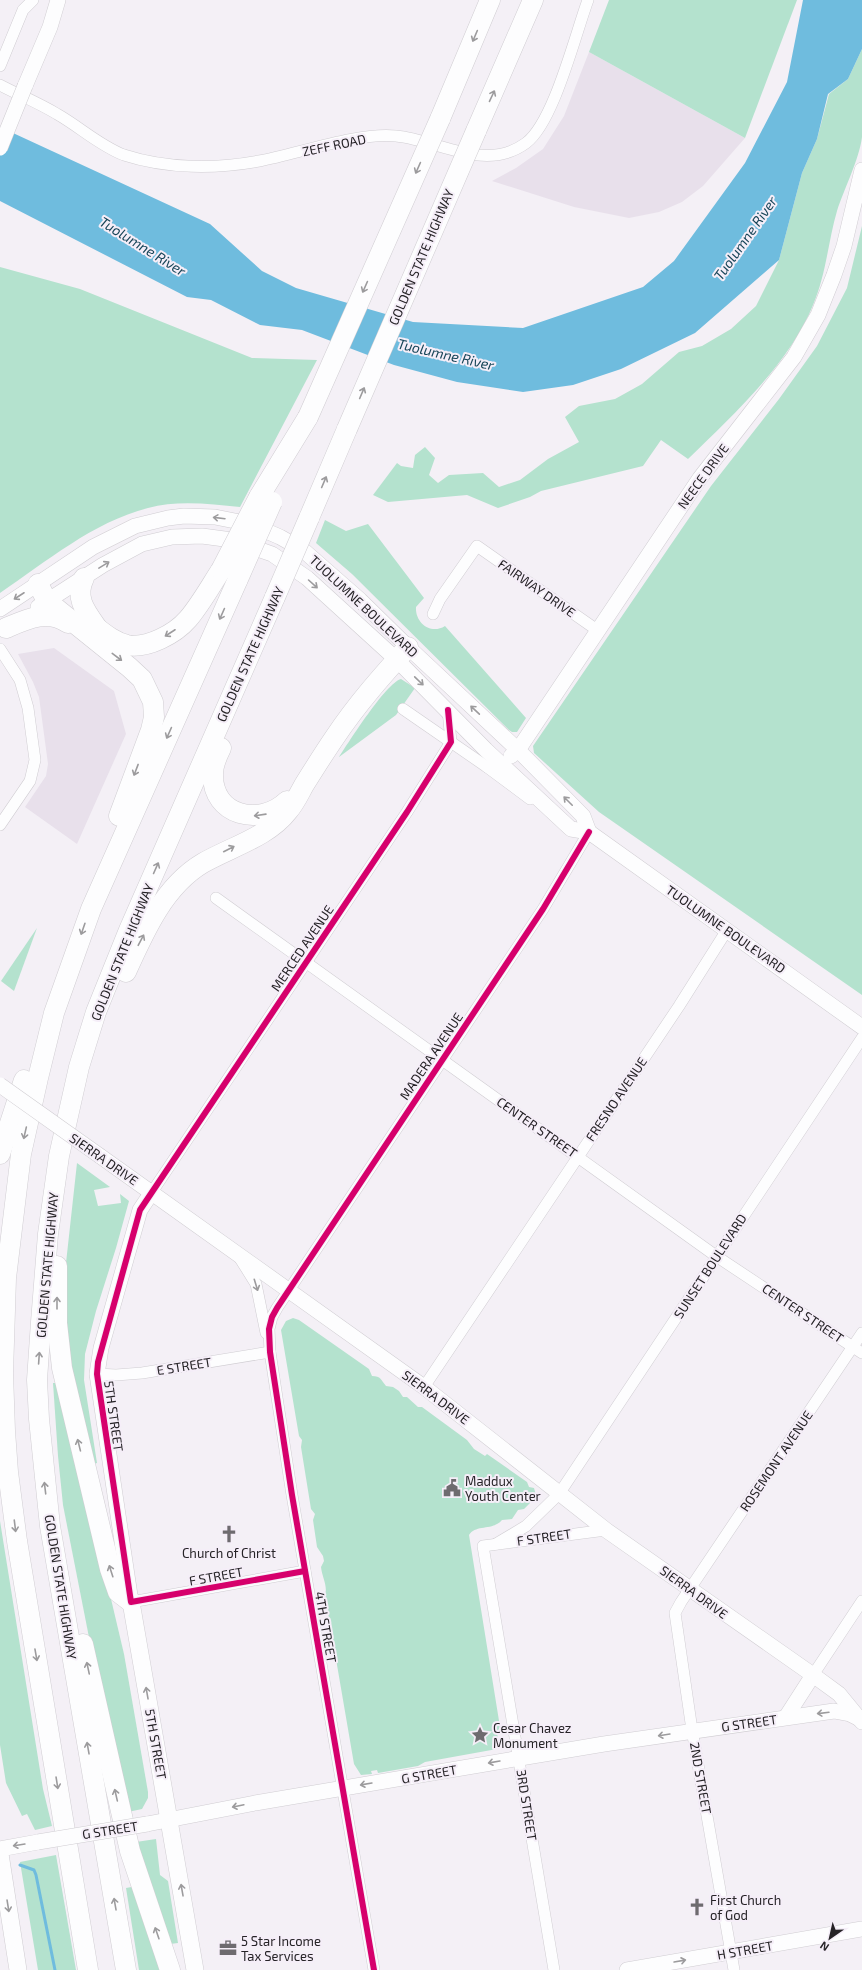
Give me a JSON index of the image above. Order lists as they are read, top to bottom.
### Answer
{
  "streets": {
    "highway": ["GOLDEN STATE HIGHWAY"],
    "main road": [
      "NEECE DRIVE",
      "TUOLUMNE BOULEVARD",
      "SIERRA DRIVE",
      "5TH STREET",
      "G STREET",
      "H STREET"
    ],
    "street": [
      "ZEFF ROAD",
      "FAIRWAY DRIVE",
      "MERCED AVENUE",
      "MADERA AVENUE",
      "FRESNO AVENUE",
      "CENTER STREET",
      "SUNSET BOULEVARD",
      "E STREET",
      "ROSEMONT AVENUE",
      "F STREET",
      "4TH STREET",
      "2ND STREET",
      "3RD STREET"
    ]
  },
  "crossings": [
    ["NEECE DRIVE", "FAIRWAY DRIVE"],
    ["NEECE DRIVE", "TUOLUMNE BOULEVARD"],
    ["TUOLUMNE BOULEVARD", "MERCED AVENUE"],
    ["TUOLUMNE BOULEVARD", "MADERA AVENUE"],
    ["TUOLUMNE BOULEVARD", "FRESNO AVENUE"],
    ["MERCED AVENUE", "CENTER STREET"],
    ["MERCED AVENUE", "SIERRA DRIVE"],
    ["MERCED AVENUE", "5TH STREET"],
    ["MADERA AVENUE", "CENTER STREET"],
    ["MADERA AVENUE", "SIERRA DRIVE"],
    ["MADERA AVENUE", "4TH STREET"],
    ["FRESNO AVENUE", "CENTER STREET"],
    ["FRESNO AVENUE", "SIERRA DRIVE"],
    ["CENTER STREET", "SUNSET BOULEVARD"],
    ["CENTER STREET", "ROSEMONT AVENUE"],
    ["SIERRA DRIVE", "SUNSET BOULEVARD"],
    ["SIERRA DRIVE", "5TH STREET"],
    ["SIERRA DRIVE", "ROSEMONT AVENUE"],
    ["SIERRA DRIVE", "F STREET"],
    ["SIERRA DRIVE", "4TH STREET"],
    ["SIERRA DRIVE", "G STREET"],
    ["SIERRA DRIVE", "2ND STREET"],
    ["E STREET", "5TH STREET"],
    ["E STREET", "4TH STREET"],
    ["5TH STREET", "F STREET"],
    ["5TH STREET", "G STREET"],
    ["ROSEMONT AVENUE", "2ND STREET"],
    ["F STREET", "4TH STREET"],
    ["F STREET", "3RD STREET"],
    ["4TH STREET", "G STREET"],
    ["G STREET", "2ND STREET"],
    ["G STREET", "3RD STREET"],
    ["2ND STREET", "H STREET"]
  ],
  "one_way": ["5TH STREET", "G STREET", "H STREET"],
  "water": ["Tuolumne River"],
  "places": {
    "public building": ["Maddux Youth Center"],
    "church": ["Church of Christ", "First Church of God"],
    "place": ["Cesar Chavez Monument"],
    "office": ["5 Star Income Tax Services"]
  },
  "north": "bottom left"
}
